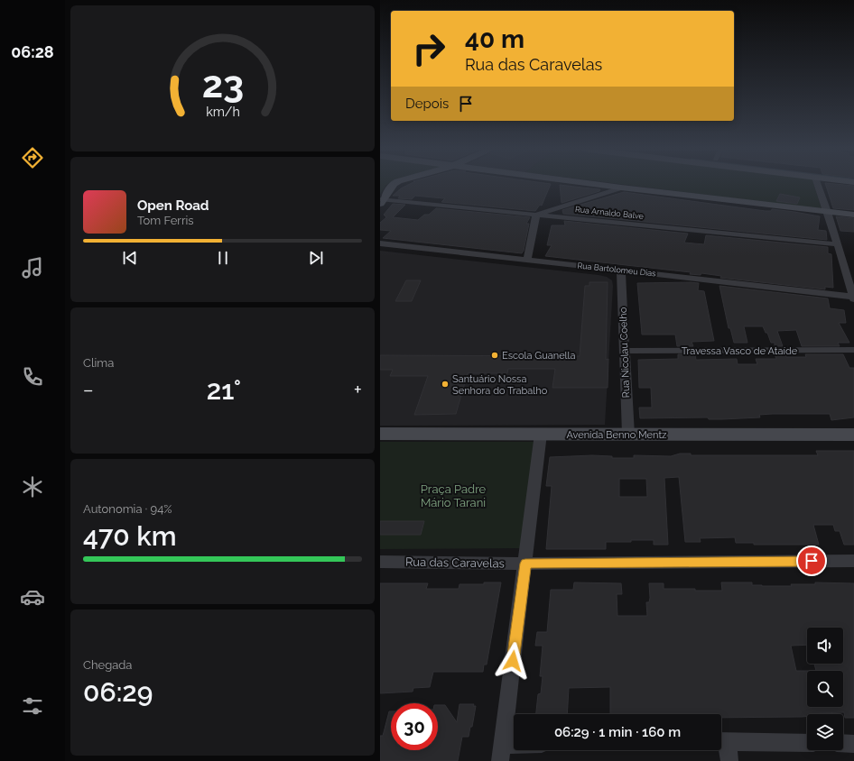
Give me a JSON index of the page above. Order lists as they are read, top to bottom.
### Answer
{
  "streets": {
    "street": [
      "Rua Arnaldo Balve",
      "Rua Bartolomeu Dias",
      "Travessa Vasco de Ataíde",
      "Rua Nicolau Coelho",
      "Avenida Benno Mentz",
      "Rua das Caravelas"
    ]
  },
  "crossings": [
    ["Rua Bartolomeu Dias", "Rua Nicolau Coelho"],
    ["Travessa Vasco de Ataíde", "Rua Nicolau Coelho"],
    ["Rua Nicolau Coelho", "Avenida Benno Mentz"]
  ],
  "parks": ["Praça Padre Mário Tarani"],
  "places": ["Escola Guanella", "Santuário Nossa Senhora do Trabalho"],
  "page": {
    "tabs": "06:28",
    "turn": ["40 m", "Rua das Caravelas"],
    "then": "Depois",
    "song": ["Open Road", "Tom Ferris"],
    "tile": [
      "Clima",
      ["Autonomia · 94%", "470 km"],
      ["Chegada", "06:29"]
    ],
    "heat": ["−", "21°", "+"],
    "limit": "30",
    "trip": "06:29 · 1 min · 160 m",
    "gauge": ["23", "km/h"]
  }
}
